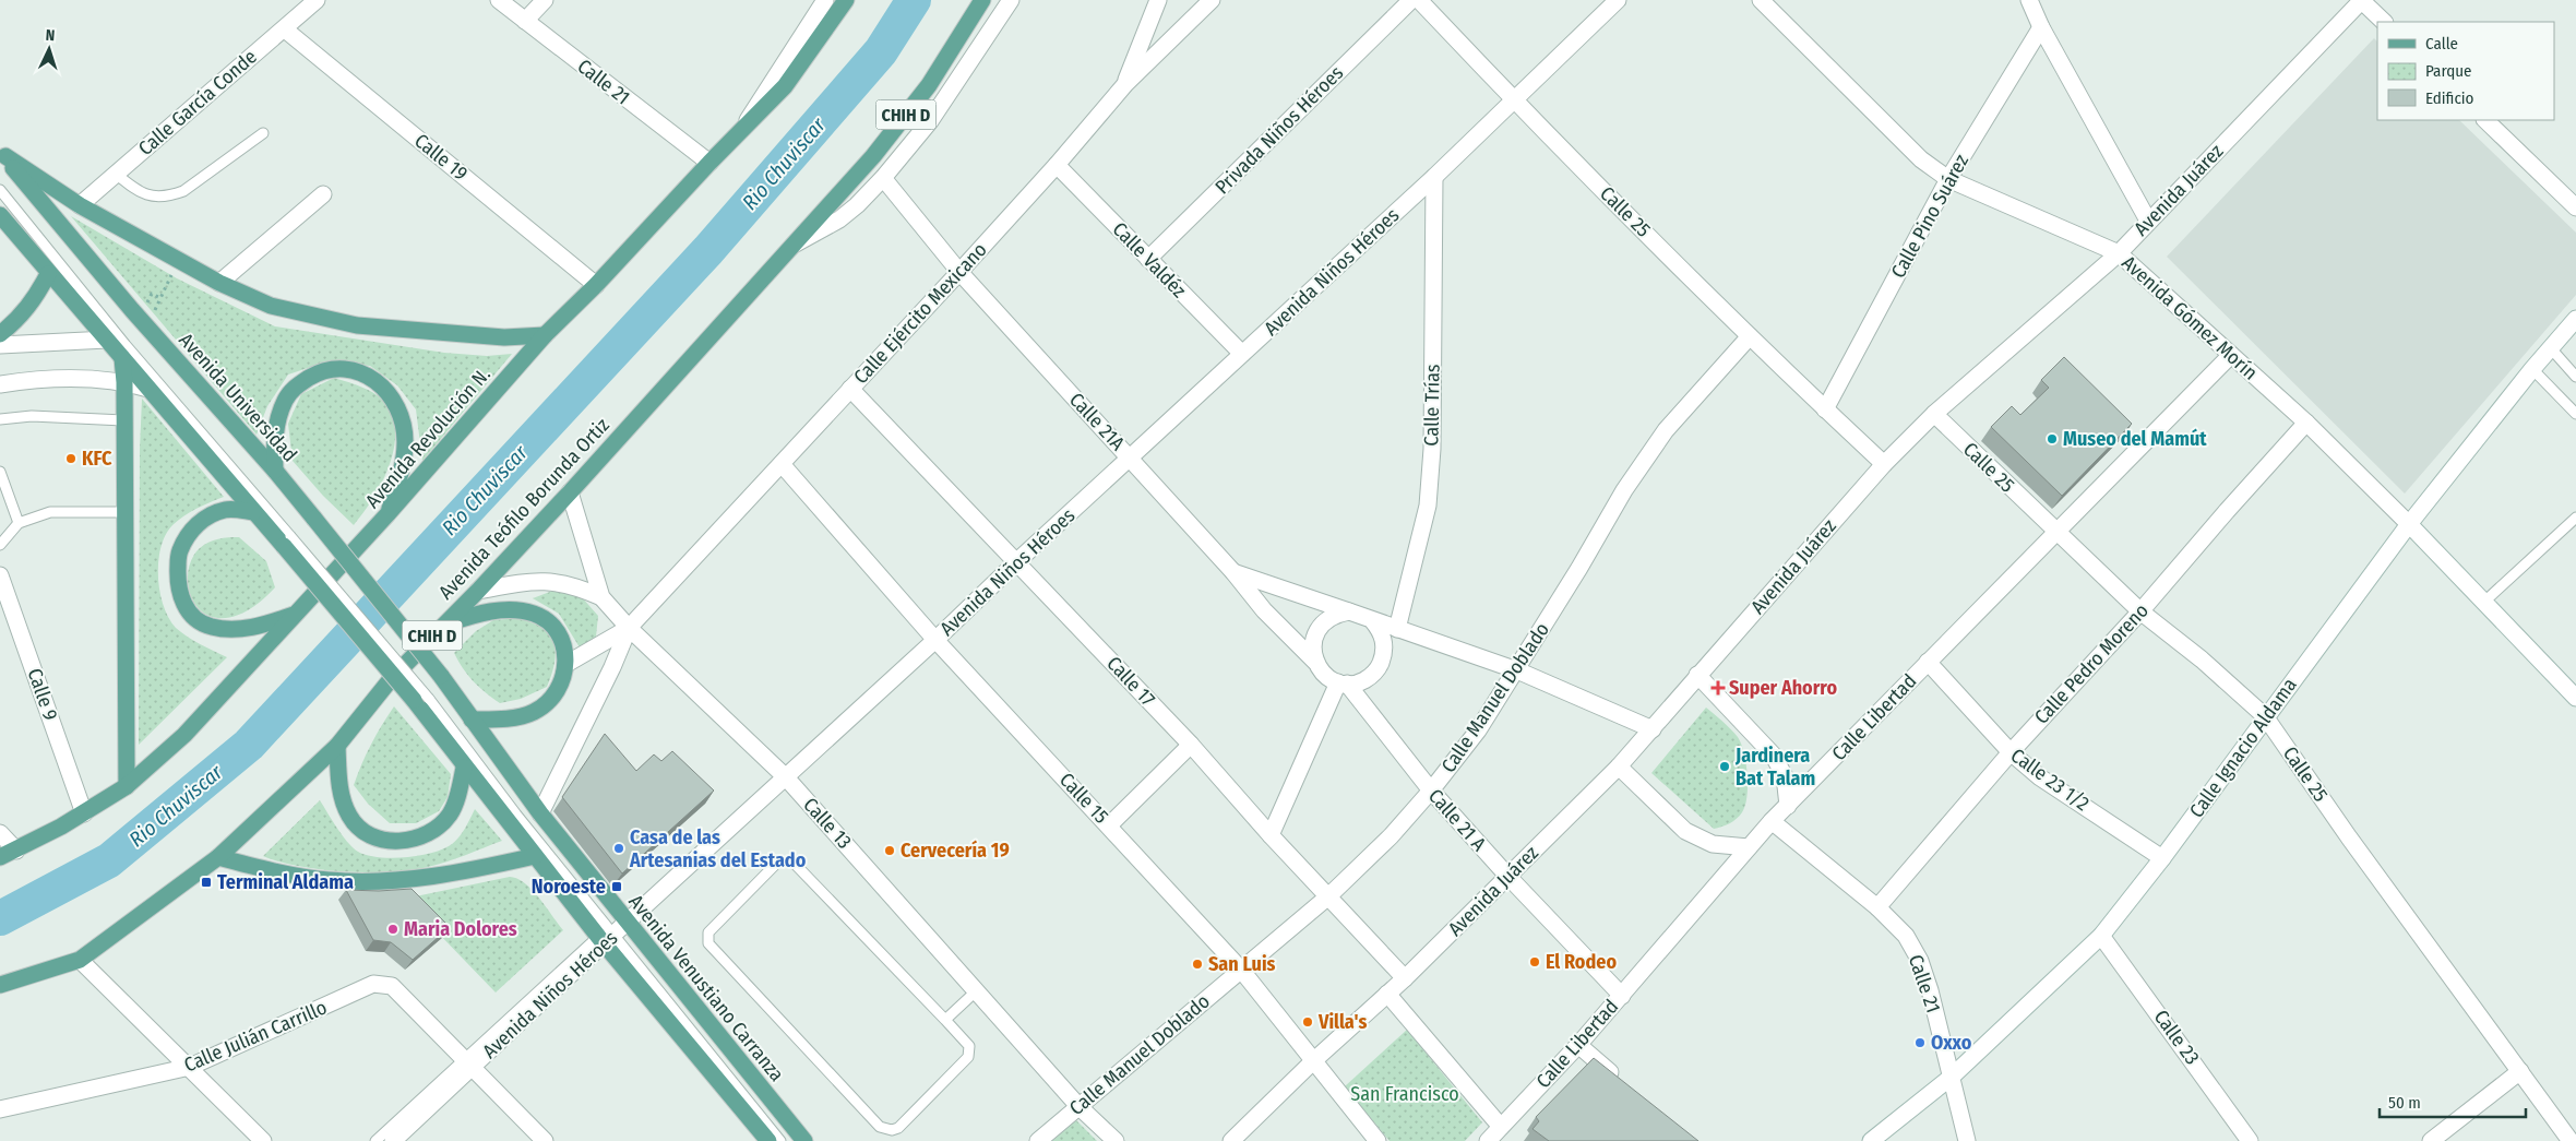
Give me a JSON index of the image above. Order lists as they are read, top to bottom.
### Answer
{
  "streets": {
    "main road": [
      "CHIH D",
      "Avenida Universidad",
      "Avenida Revolución N.",
      "Avenida Teófilo Borunda Ortiz",
      "Avenida Venustiano Carranza"
    ],
    "street": [
      "Calle 21",
      "Calle García Conde",
      "Privada Niños Héroes",
      "Calle 19",
      "Avenida Juárez",
      "Calle 25",
      "Calle Pino Suárez",
      "Calle Valdéz",
      "Avenida Niños Héroes",
      "Calle Ejército Mexicano",
      "Avenida Gómez Morín",
      "Calle Trías",
      "Calle 21A",
      "Calle Pedro Moreno",
      "Calle 17",
      "Calle 9",
      "Calle Manuel Doblado",
      "Calle Libertad",
      "Calle Ignacio Aldama",
      "Calle 23 1/2",
      "Calle 15",
      "Calle 21 A",
      "Calle 13",
      "Calle Julián Carrillo",
      "Calle 23"
    ]
  },
  "crossings": [
    ["Calle 21", "Avenida Revolución N."],
    ["Calle 21", "Calle Pedro Moreno"],
    ["Calle 21", "Calle Libertad"],
    ["Calle 21", "Calle Ignacio Aldama"],
    ["Calle García Conde", "Calle 19"],
    ["Privada Niños Héroes", "Calle Valdéz"],
    ["Calle 19", "Avenida Revolución N."],
    ["Avenida Juárez", "Calle 25"],
    ["Avenida Juárez", "Avenida Gómez Morín"],
    ["Avenida Juárez", "Calle 17"],
    ["Avenida Juárez", "Calle 15"],
    ["Avenida Juárez", "Calle 21 A"],
    ["Calle 25", "Calle Pino Suárez"],
    ["Calle 25", "Avenida Niños Héroes"],
    ["Calle 25", "Calle Pedro Moreno"],
    ["Calle 25", "Calle Manuel Doblado"],
    ["Calle 25", "Calle Libertad"],
    ["Calle 25", "Calle Ignacio Aldama"],
    ["Calle Pino Suárez", "Avenida Gómez Morín"],
    ["Calle Valdéz", "Avenida Niños Héroes"],
    ["Calle Valdéz", "Calle Ejército Mexicano"],
    ["Avenida Niños Héroes", "Calle Trías"],
    ["Avenida Niños Héroes", "Calle 21A"],
    ["Avenida Niños Héroes", "Calle 17"],
    ["Avenida Niños Héroes", "Calle 15"],
    ["Avenida Niños Héroes", "Calle 13"],
    ["Avenida Niños Héroes", "Avenida Venustiano Carranza"],
    ["Avenida Niños Héroes", "Calle Julián Carrillo"],
    ["Calle Ejército Mexicano", "Calle 21A"],
    ["Calle Ejército Mexicano", "Calle 17"],
    ["Calle Ejército Mexicano", "Calle 15"],
    ["Calle Ejército Mexicano", "Calle 13"],
    ["Avenida Gómez Morín", "Calle Pedro Moreno"],
    ["Avenida Gómez Morín", "Calle Libertad"],
    ["Avenida Gómez Morín", "Calle Ignacio Aldama"],
    ["Avenida Universidad", "Avenida Venustiano Carranza"],
    ["Calle 21A", "Calle 21 A"],
    ["Avenida Revolución N.", "Calle 9"],
    ["Avenida Teófilo Borunda Ortiz", "Calle 13"],
    ["Calle Pedro Moreno", "Calle 23 1/2"],
    ["Calle 17", "Calle Manuel Doblado"],
    ["Calle Manuel Doblado", "Calle 15"],
    ["Calle Manuel Doblado", "Calle 21 A"],
    ["Calle Manuel Doblado", "Calle 13"],
    ["Calle Libertad", "Calle 23 1/2"],
    ["Calle Libertad", "Calle 21 A"],
    ["Calle Ignacio Aldama", "Calle 23 1/2"],
    ["Calle Ignacio Aldama", "Calle 23"]
  ],
  "water": ["Rio Chuviscar"],
  "parks": ["San Francisco"],
  "places": {
    "other": [
      "Museo del Mamút",
      "KFC",
      "Jardinera Bat Talam",
      "Casa de las Artesanias del Estado",
      "Cervecería 19",
      "Maria Dolores",
      "El Rodeo",
      "San Luis",
      "Villa's",
      "Oxxo"
    ],
    "health": ["Super Ahorro"],
    "transit": ["Terminal Aldama", "Noroeste"]
  },
  "legend": ["Calle", "Parque", "Edificio"],
  "scale_bar": "50 m",
  "north": "top"
}
